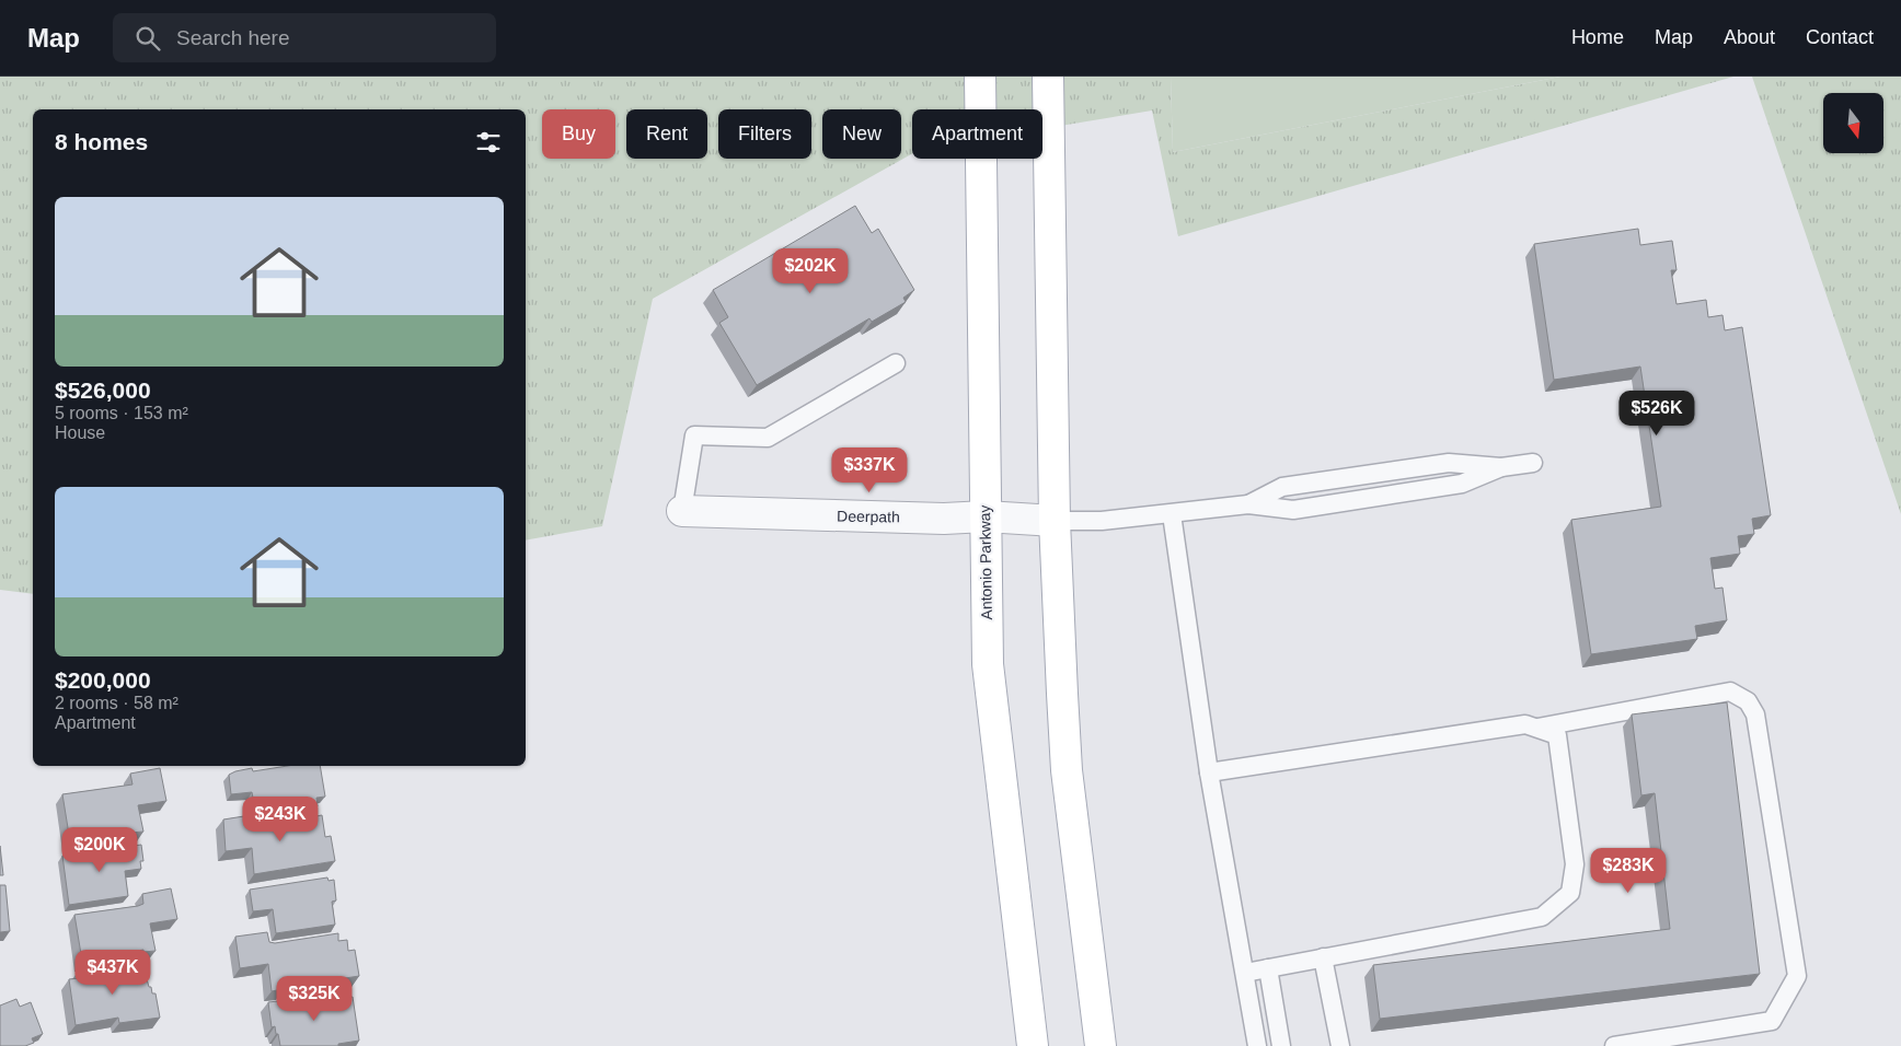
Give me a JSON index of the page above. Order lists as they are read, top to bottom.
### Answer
{
  "streets": {
    "main road": ["Antonio Parkway"],
    "street": ["Deerpath"]
  },
  "crossings": [
    ["Deerpath", "Antonio Parkway"]
  ],
  "north": "bottom",
  "page": {
    "header": "Map",
    "search": "Search here",
    "nav": [
      "Home",
      "Map",
      "About",
      "Contact"
    ],
    "chip": [
      "Buy",
      "Rent",
      "Filters",
      "New",
      "Apartment"
    ],
    "heading": "8 homes",
    "list": [
      {
        "name": "$526,000",
        "note": "5 rooms · 153 m² · House"
      },
      {
        "name": "$200,000",
        "note": "2 rooms · 58 m² · Apartment"
      }
    ],
    "price": [
      "$202K",
      "$526K",
      "$337K",
      "$243K",
      "$200K",
      "$283K",
      "$437K",
      "$325K"
    ]
  }
}
